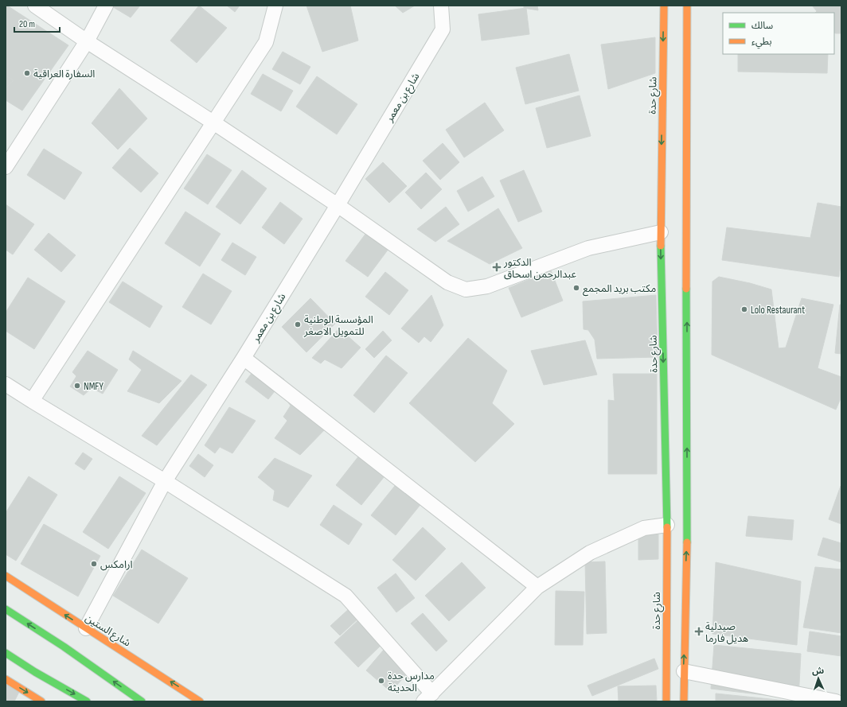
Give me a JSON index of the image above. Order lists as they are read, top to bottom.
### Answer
{
  "streets": {
    "main road": ["شارع حدة", "شارع الستين"],
    "street": ["شارع بن معمر"]
  },
  "crossings": [
    ["شارع بن معمر", "شارع الستين"]
  ],
  "places": {
    "other": [
      "السفارة العراقية",
      "مكتب بريد المجمع",
      "Lolo Restaurant",
      "المؤسسة الوطنية للتمويل الاصغر",
      "NMFY",
      "ارامكس",
      "مدارس حدة الحديثة"
    ],
    "health": ["الدكتور عبدالرحمن اسحاق", "صيدلية هديل فارما"]
  },
  "legend": ["سالك", "بطيء"],
  "scale_bar": "20 m",
  "north": "top"
}
